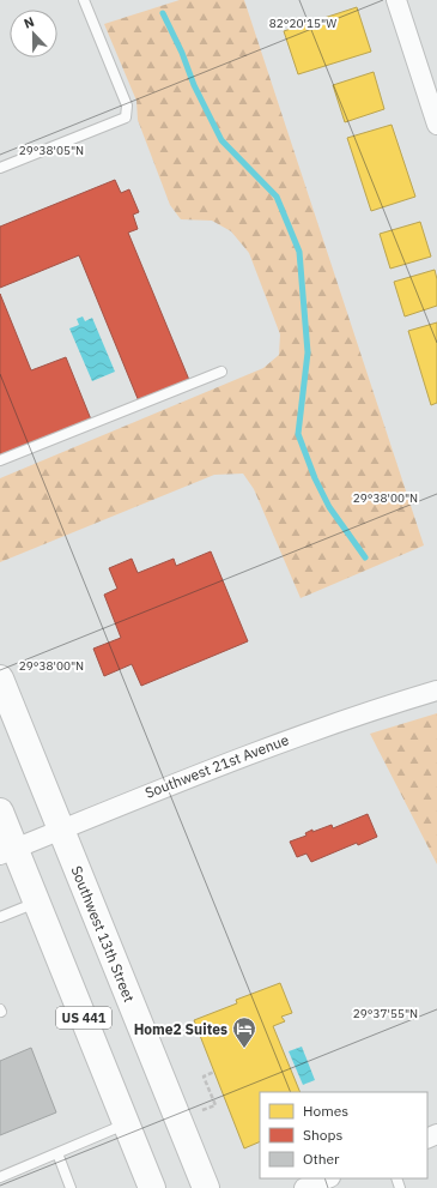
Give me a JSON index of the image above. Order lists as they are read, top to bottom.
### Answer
{
  "streets": {
    "main road": ["Southwest 13th Street", "US 441"],
    "street": ["Southwest 21st Avenue"]
  },
  "crossings": [
    ["Southwest 21st Avenue", "Southwest 13th Street"],
    ["Southwest 21st Avenue", "US 441"]
  ],
  "places": {
    "hotel": ["Home2 Suites"]
  },
  "legend": ["Homes", "Shops", "Other"],
  "north": "top",
  "coordinates": [
    "82°20'15\"W",
    "29°38'05\"N",
    "29°38'00\"N",
    "29°37'55\"N"
  ]
}
